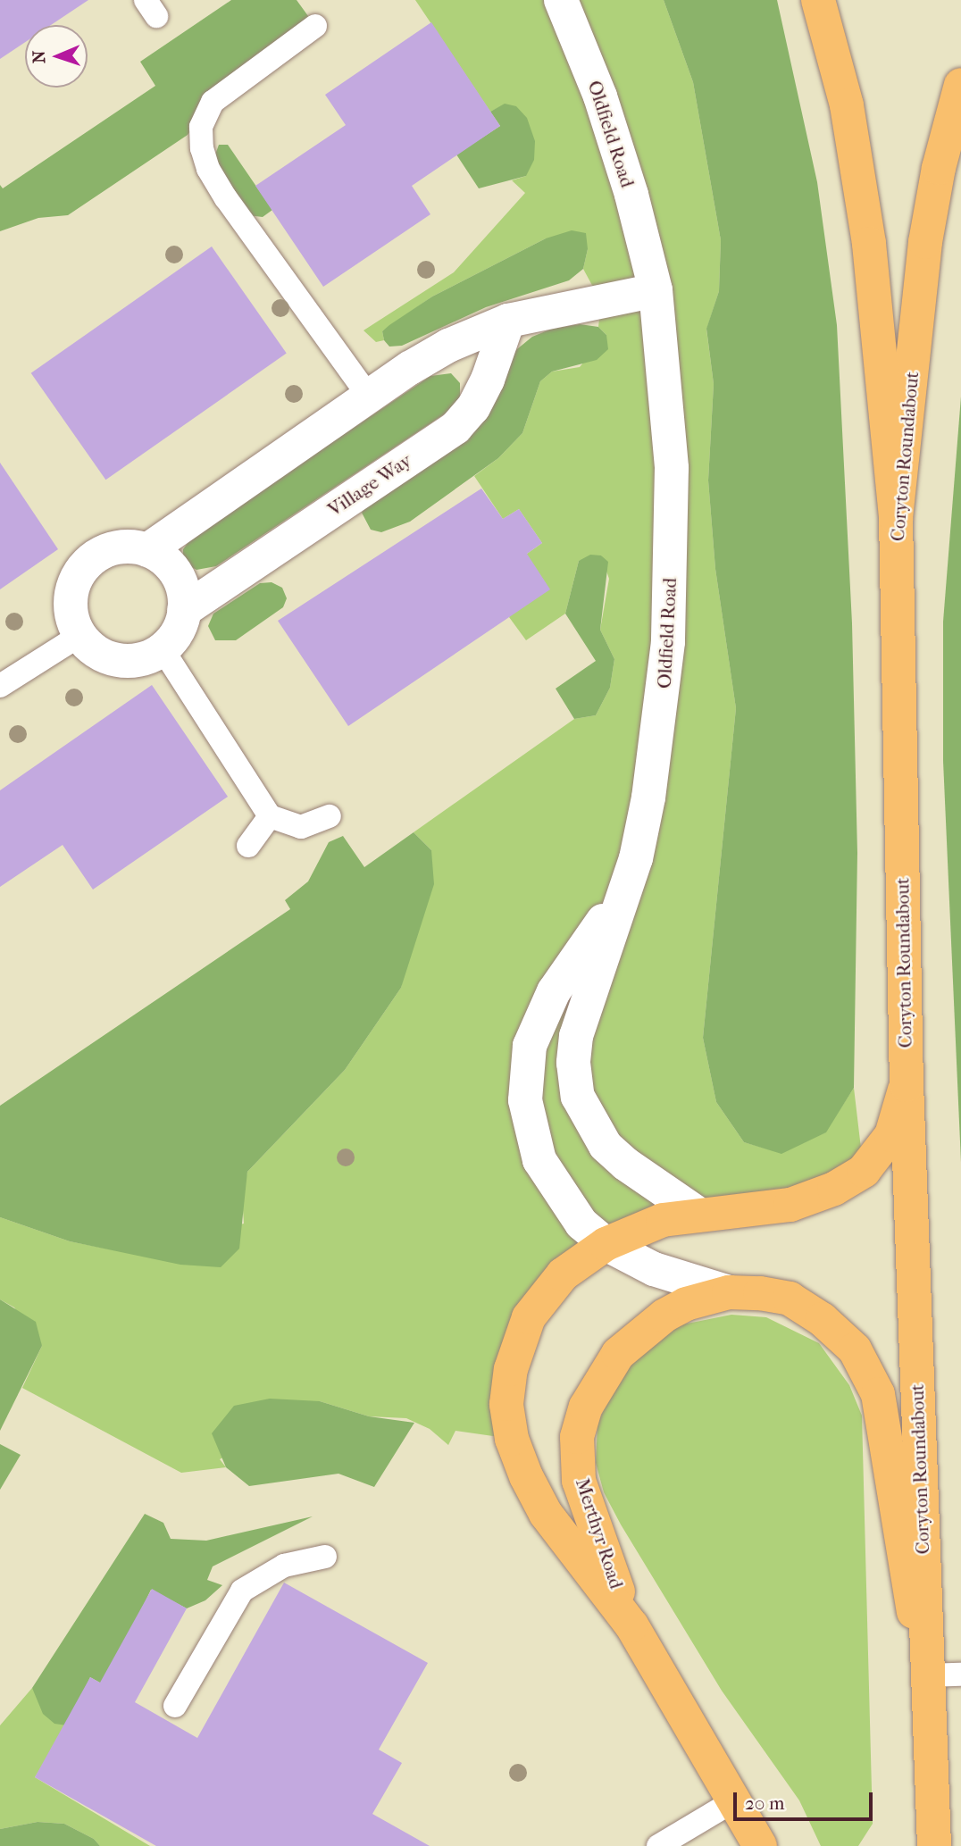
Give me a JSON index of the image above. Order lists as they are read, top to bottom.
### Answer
{
  "streets": {
    "main road": ["Coryton Roundabout", "Merthyr Road"],
    "street": ["Oldfield Road", "Village Way"]
  },
  "crossings": [
    ["Oldfield Road", "Merthyr Road"],
    ["Coryton Roundabout", "Merthyr Road"]
  ],
  "scale_bar": "20 m",
  "north": "left"
}
